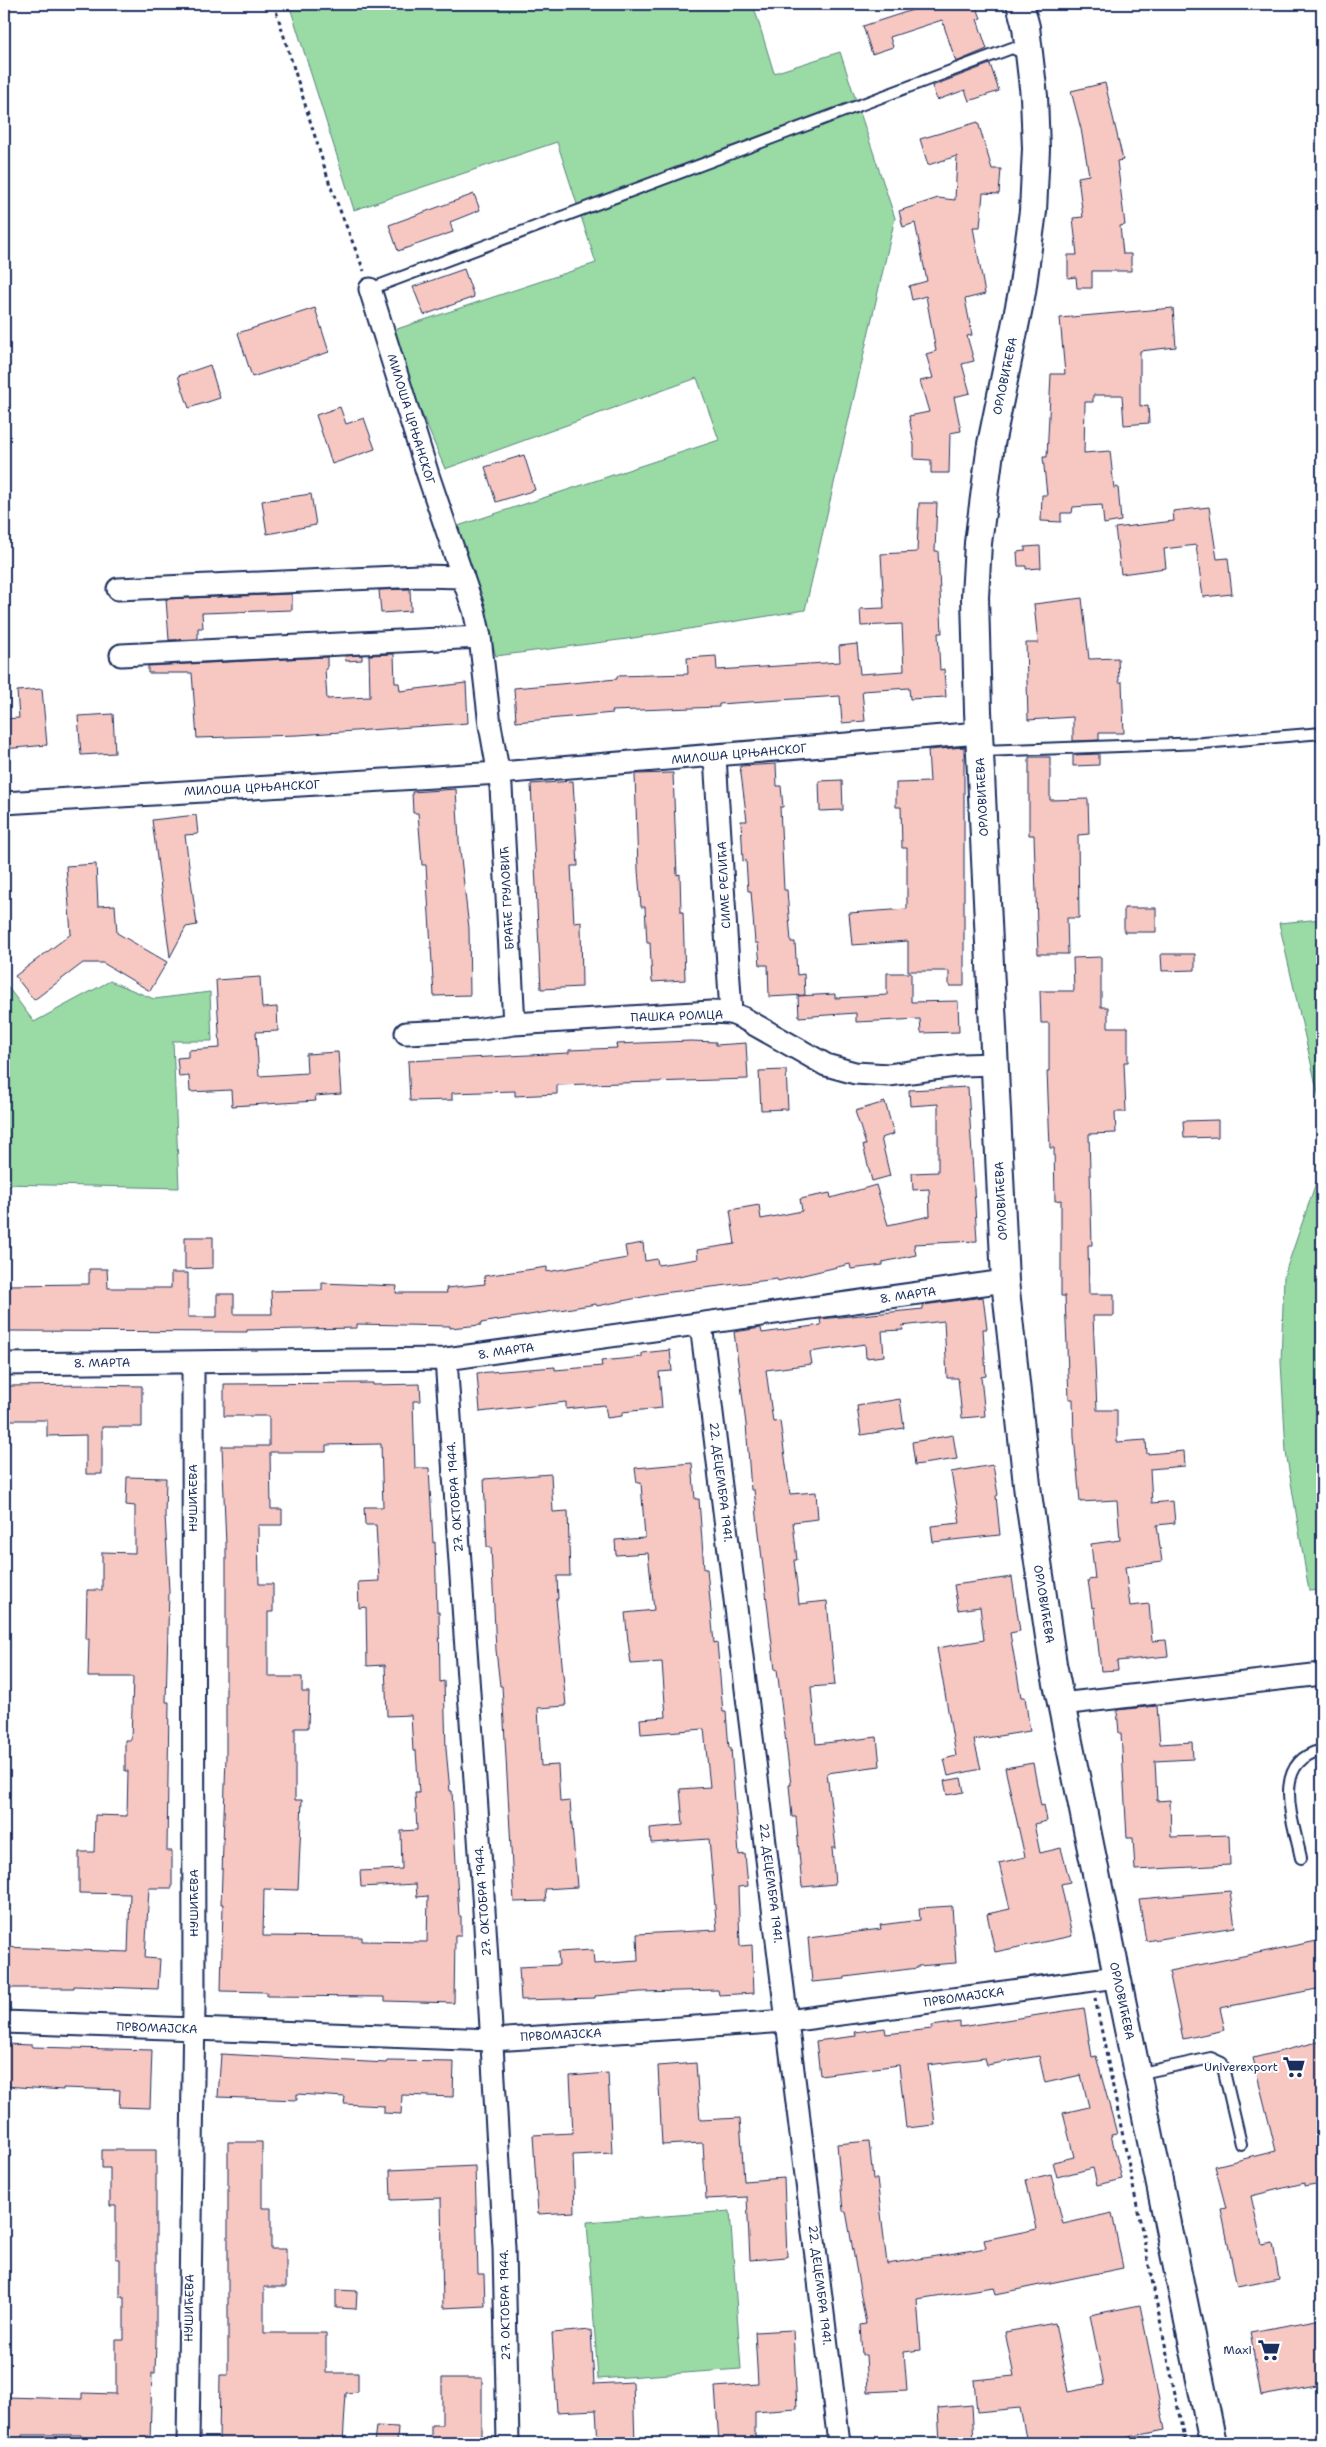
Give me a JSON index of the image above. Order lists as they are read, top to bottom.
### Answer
{
  "streets": {
    "street": [
      "ОРЛОВИЋЕВА",
      "МИЛОША ЦРЊАНСКОГ",
      "СИМЕ РЕЛИЋА",
      "БРАЋЕ ГРУЛОВИЋ",
      "ПАШКА РОМЦА",
      "8. МАРТА",
      "22. ДЕЦЕМБРА 1941.",
      "27. ОКТОБРА 1944.",
      "НУШИЋЕВА",
      "ПРВОМАЈСКА"
    ]
  },
  "crossings": [
    ["ОРЛОВИЋЕВА", "МИЛОША ЦРЊАНСКОГ"],
    ["ОРЛОВИЋЕВА", "ПАШКА РОМЦА"],
    ["ОРЛОВИЋЕВА", "8. МАРТА"],
    ["ОРЛОВИЋЕВА", "ПРВОМАЈСКА"],
    ["МИЛОША ЦРЊАНСКОГ", "СИМЕ РЕЛИЋА"],
    ["МИЛОША ЦРЊАНСКОГ", "БРАЋЕ ГРУЛОВИЋ"],
    ["СИМЕ РЕЛИЋА", "ПАШКА РОМЦА"],
    ["БРАЋЕ ГРУЛОВИЋ", "ПАШКА РОМЦА"],
    ["8. МАРТА", "22. ДЕЦЕМБРА 1941."],
    ["8. МАРТА", "27. ОКТОБРА 1944."],
    ["8. МАРТА", "НУШИЋЕВА"],
    ["22. ДЕЦЕМБРА 1941.", "ПРВОМАЈСКА"],
    ["27. ОКТОБРА 1944.", "ПРВОМАЈСКА"],
    ["НУШИЋЕВА", "ПРВОМАЈСКА"]
  ],
  "places": {
    "supermarket": ["Univerexport", "Maxi"]
  }
}
